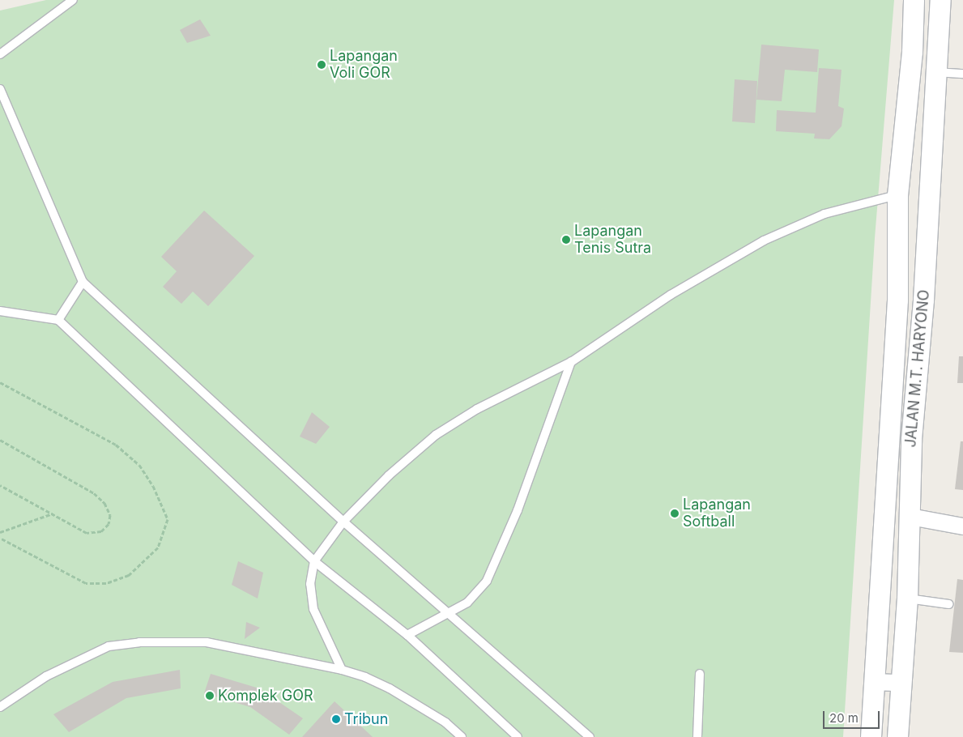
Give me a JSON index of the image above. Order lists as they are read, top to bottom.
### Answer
{
  "streets": {
    "street": ["JALAN M.T. HARYONO"]
  },
  "places": [
    "Lapangan Voli GOR",
    "Lapangan Tenis Sutra",
    "Lapangan Softball",
    "Komplek GOR",
    "Tribun"
  ],
  "scale_bar": "20 m"
}
